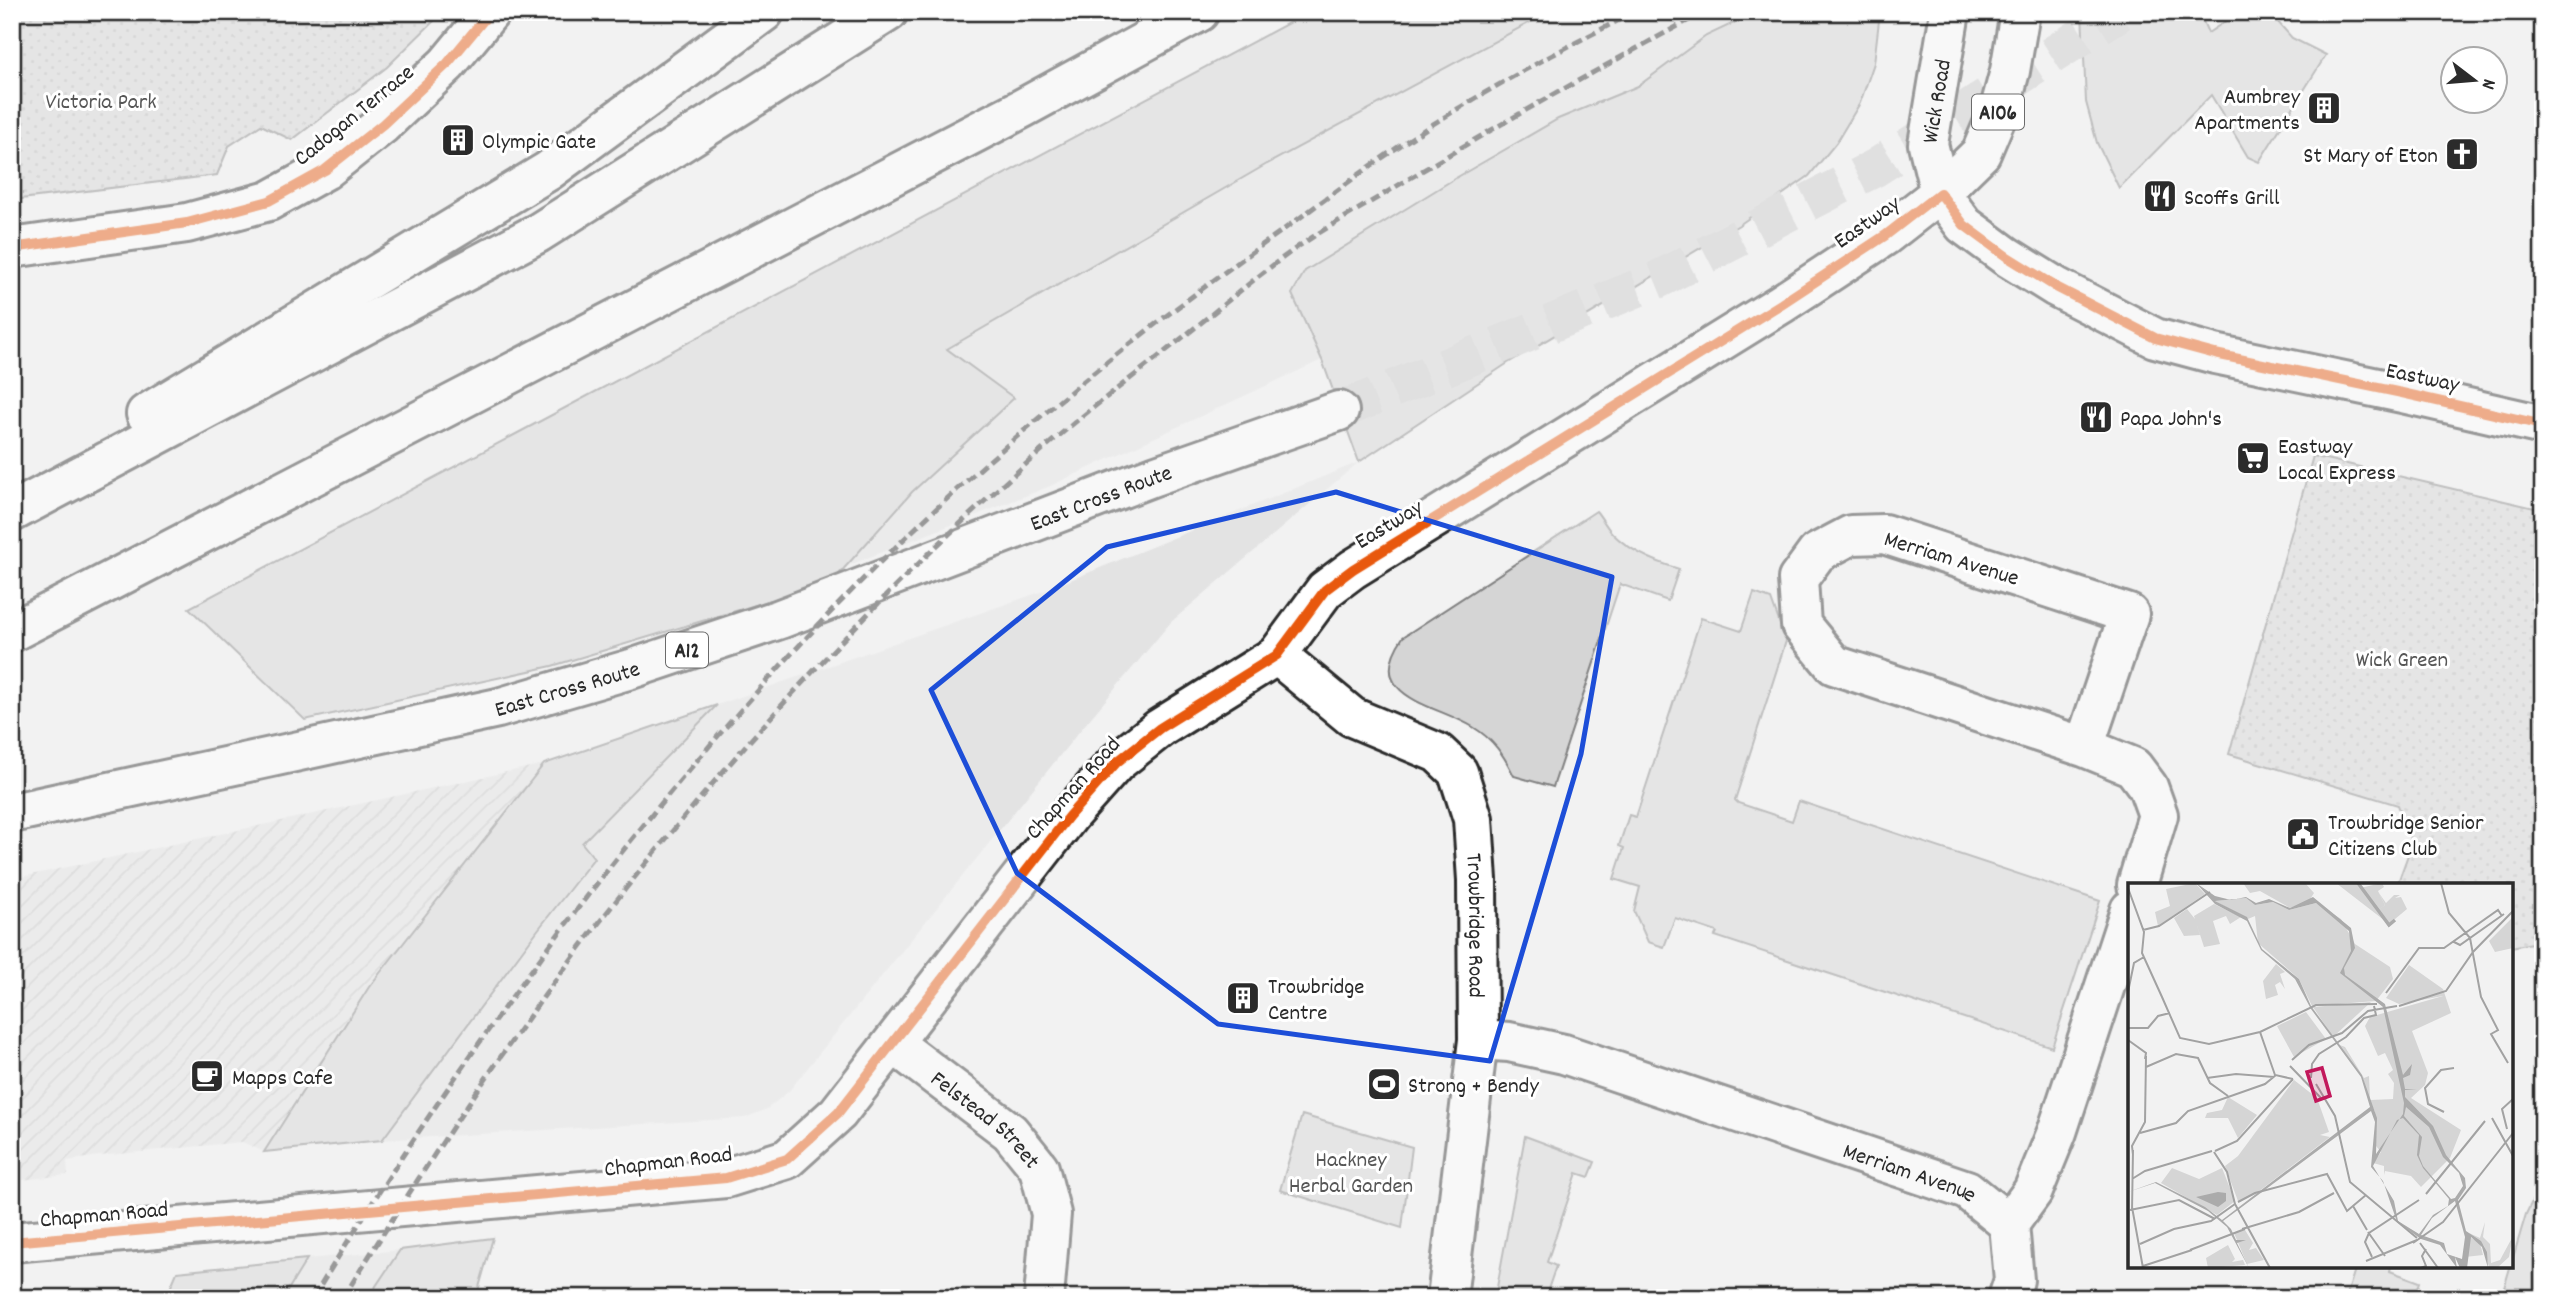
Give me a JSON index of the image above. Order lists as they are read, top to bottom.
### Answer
{
  "streets": {
    "main road": [
      "Wick Road",
      "A106",
      "Cadogan Terrace",
      "Eastway",
      "East Cross Route",
      "Merriam Avenue",
      "A12",
      "Chapman Road",
      "Trowbridge Road",
      "Felstead Street"
    ]
  },
  "crossings": [
    ["Wick Road", "Eastway"],
    ["Eastway", "Chapman Road"],
    ["Eastway", "Trowbridge Road"],
    ["Merriam Avenue", "Trowbridge Road"],
    ["Chapman Road", "Trowbridge Road"],
    ["Chapman Road", "Felstead Street"]
  ],
  "parks": ["Victoria Park", "Wick Green", "Hackney Herbal Garden"],
  "places": {
    "building": ["Aumbrey Apartments", "Olympic Gate", "Trowbridge Centre"],
    "church": ["St Mary of Eton"],
    "restaurant": ["Scoffs Grill", "Papa John's"],
    "supermarket": ["Eastway Local Express"],
    "public building": ["Trowbridge Senior Citizens Club"],
    "cafe": ["Mapps Cafe"],
    "sports": ["Strong + Bendy"]
  },
  "north": "right"
}
